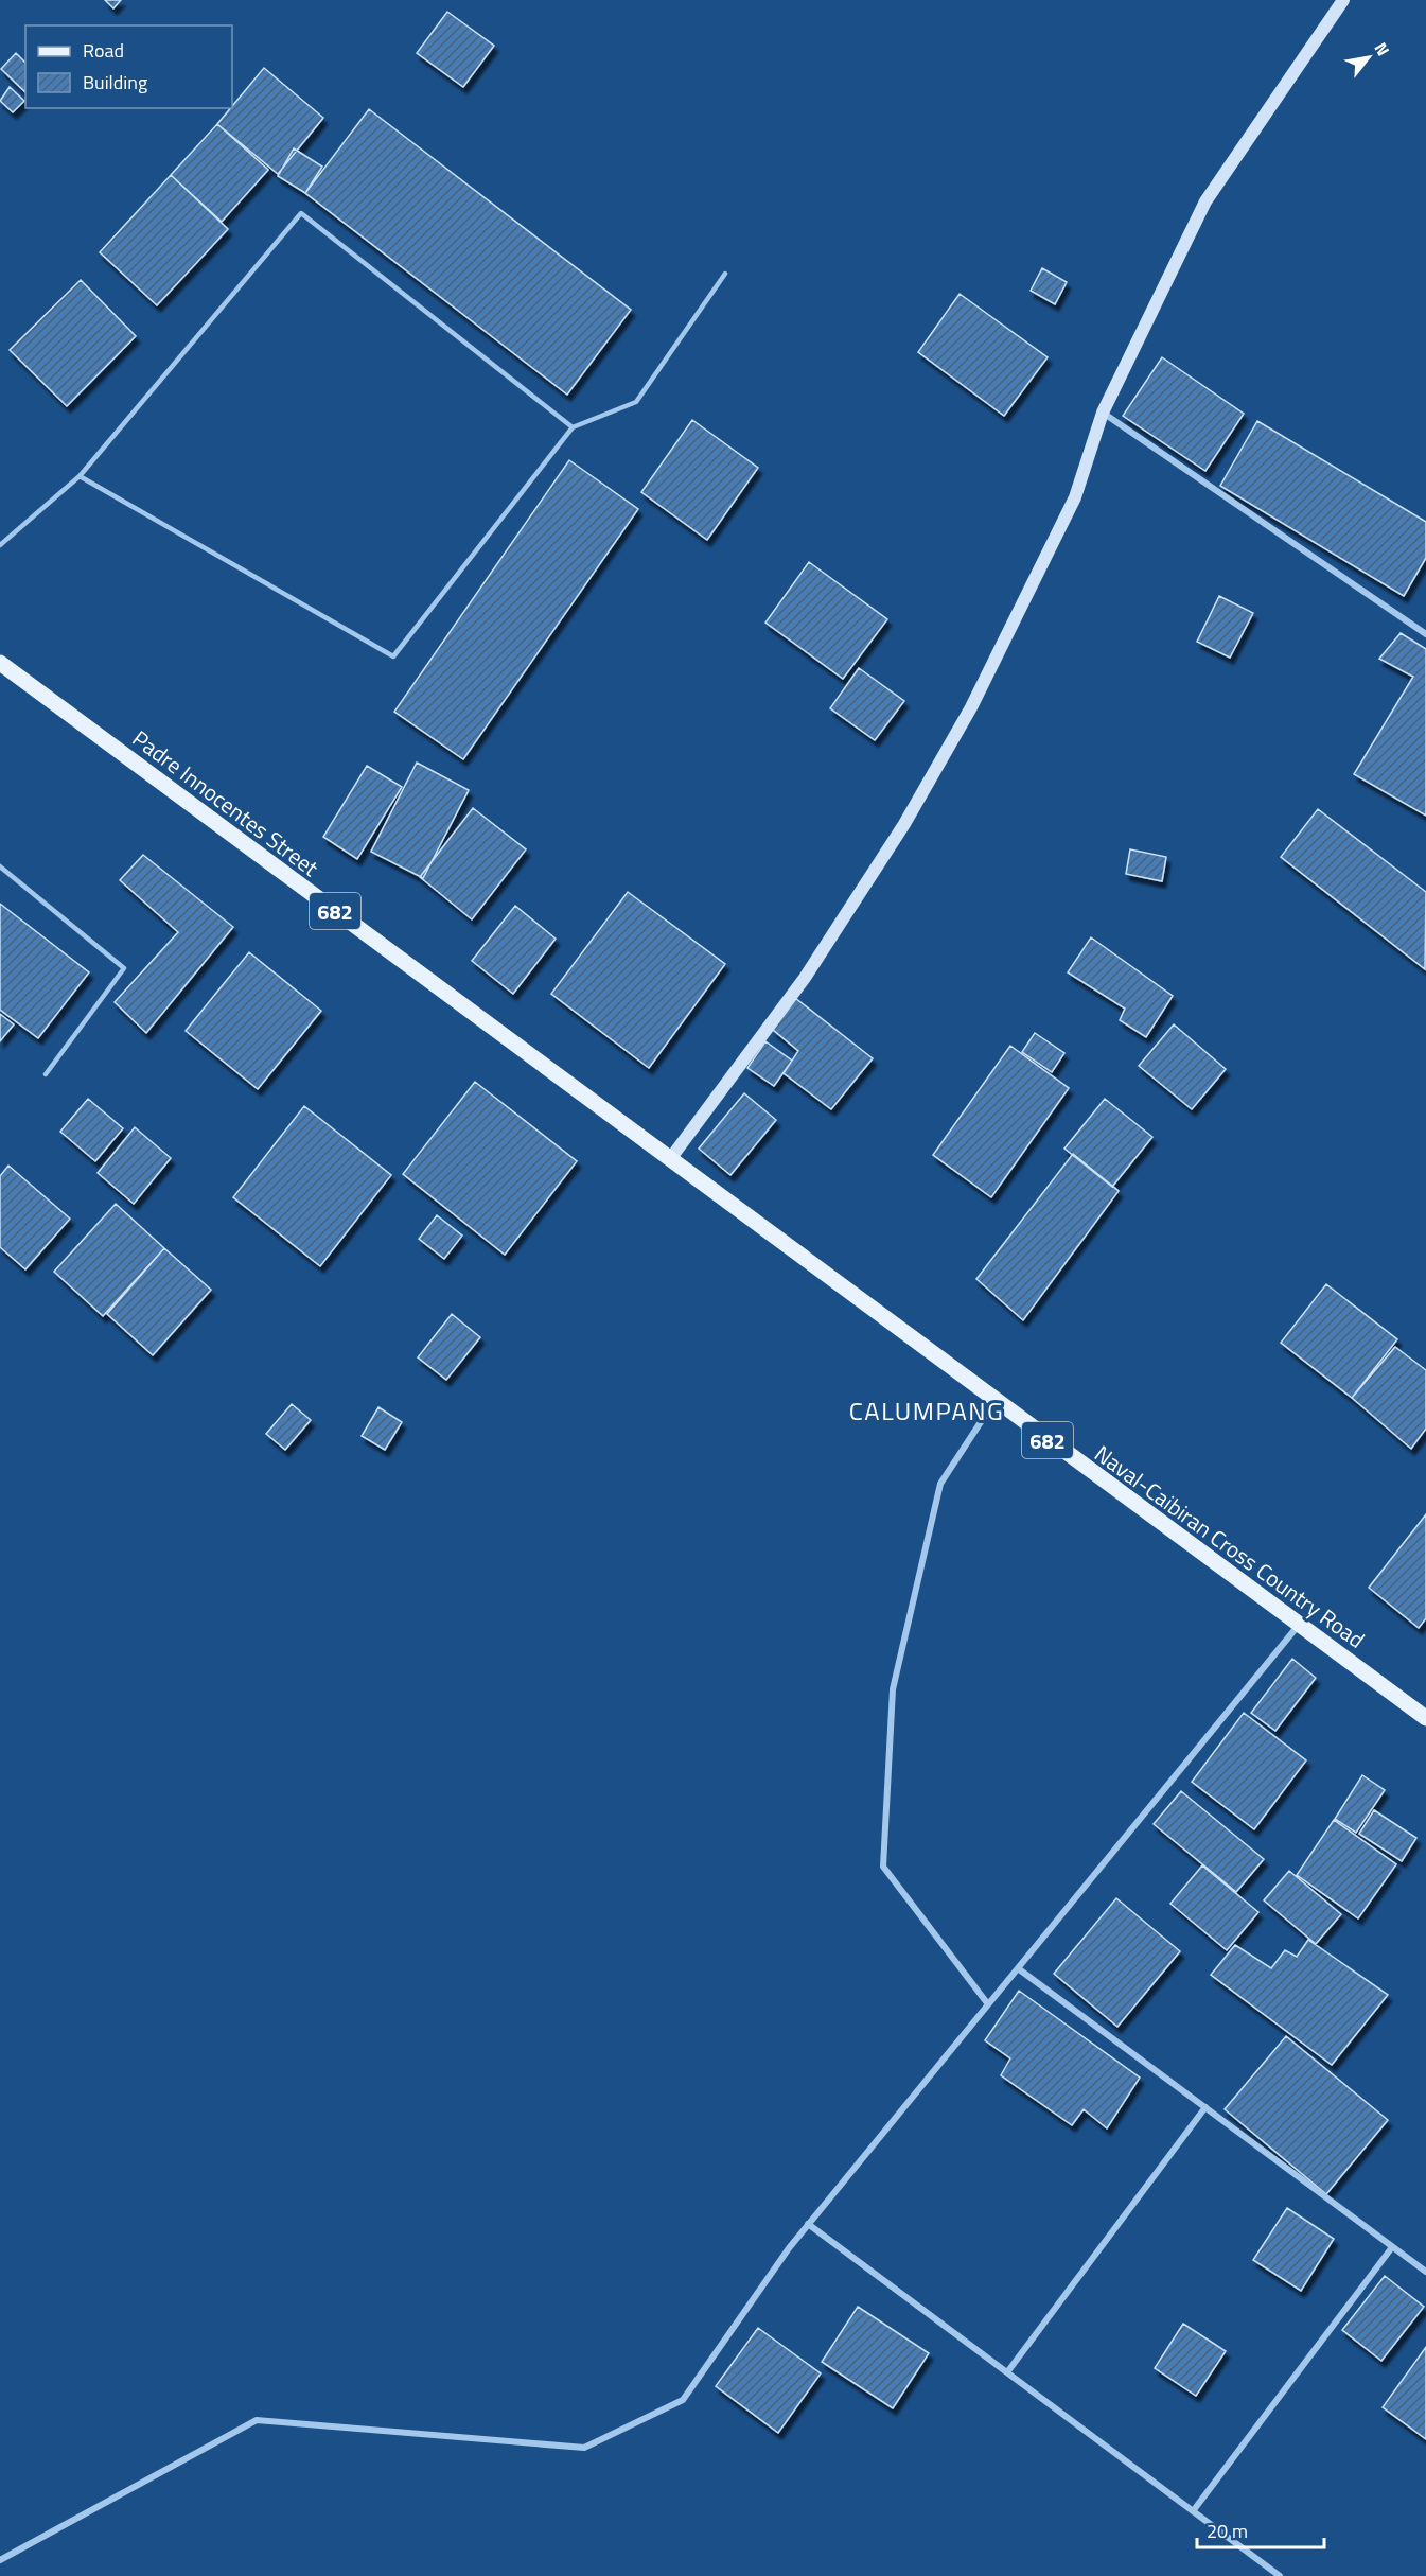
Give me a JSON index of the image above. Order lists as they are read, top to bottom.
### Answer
{
  "streets": {
    "main road": ["Padre Innocentes Street", "682", "Naval-Caibiran Cross Country Road"]
  },
  "crossings": [
    ["Padre Innocentes Street", "Naval-Caibiran Cross Country Road"]
  ],
  "districts": ["CALUMPANG"],
  "legend": ["Road", "Building"],
  "scale_bar": "20 m",
  "north": "top right"
}
